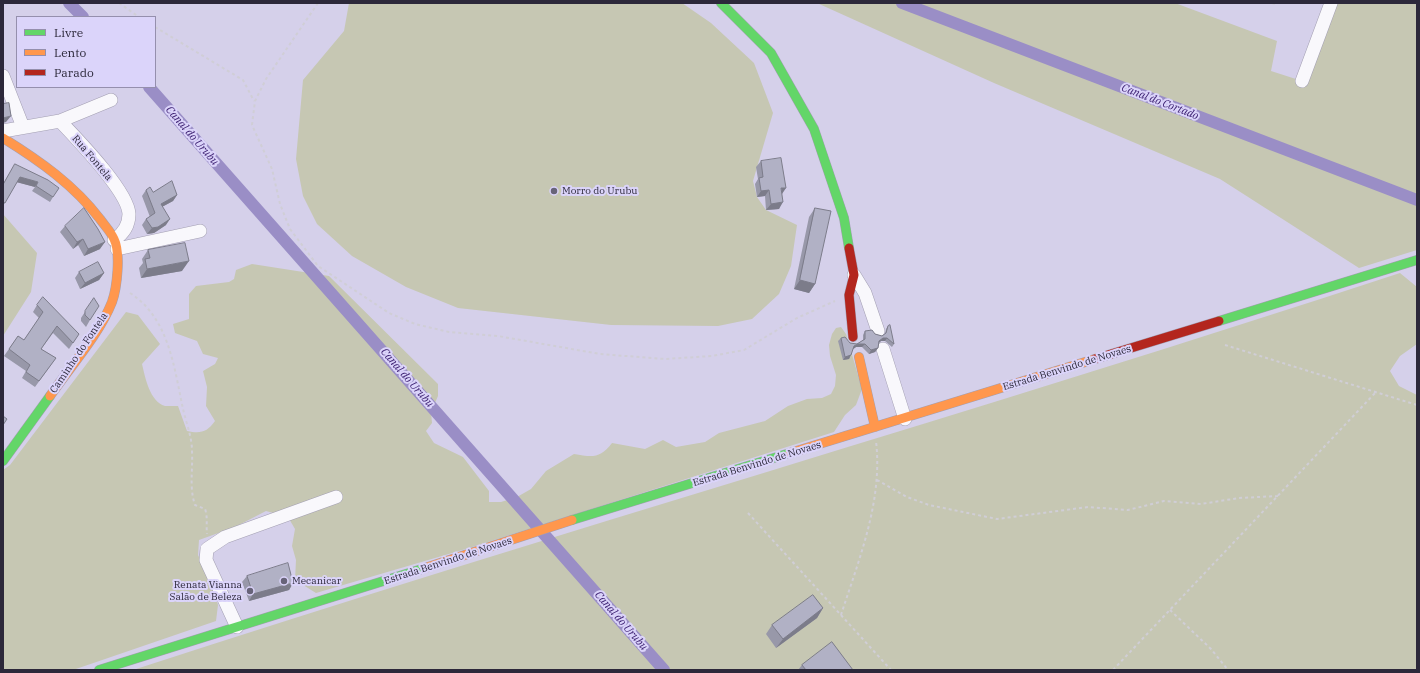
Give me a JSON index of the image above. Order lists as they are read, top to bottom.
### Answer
{
  "streets": {
    "street": ["Rua Fontela", "Caminho do Fontela", "Estrada Benvindo de Novaes"]
  },
  "crossings": [
    ["Rua Fontela", "Caminho do Fontela"]
  ],
  "water": ["Canal do Cortado", "Canal do Urubu"],
  "places": ["Morro do Urubu", "Mecanicar", "Renata Vianna Salão de Beleza"],
  "legend": ["Livre", "Lento", "Parado"]
}
